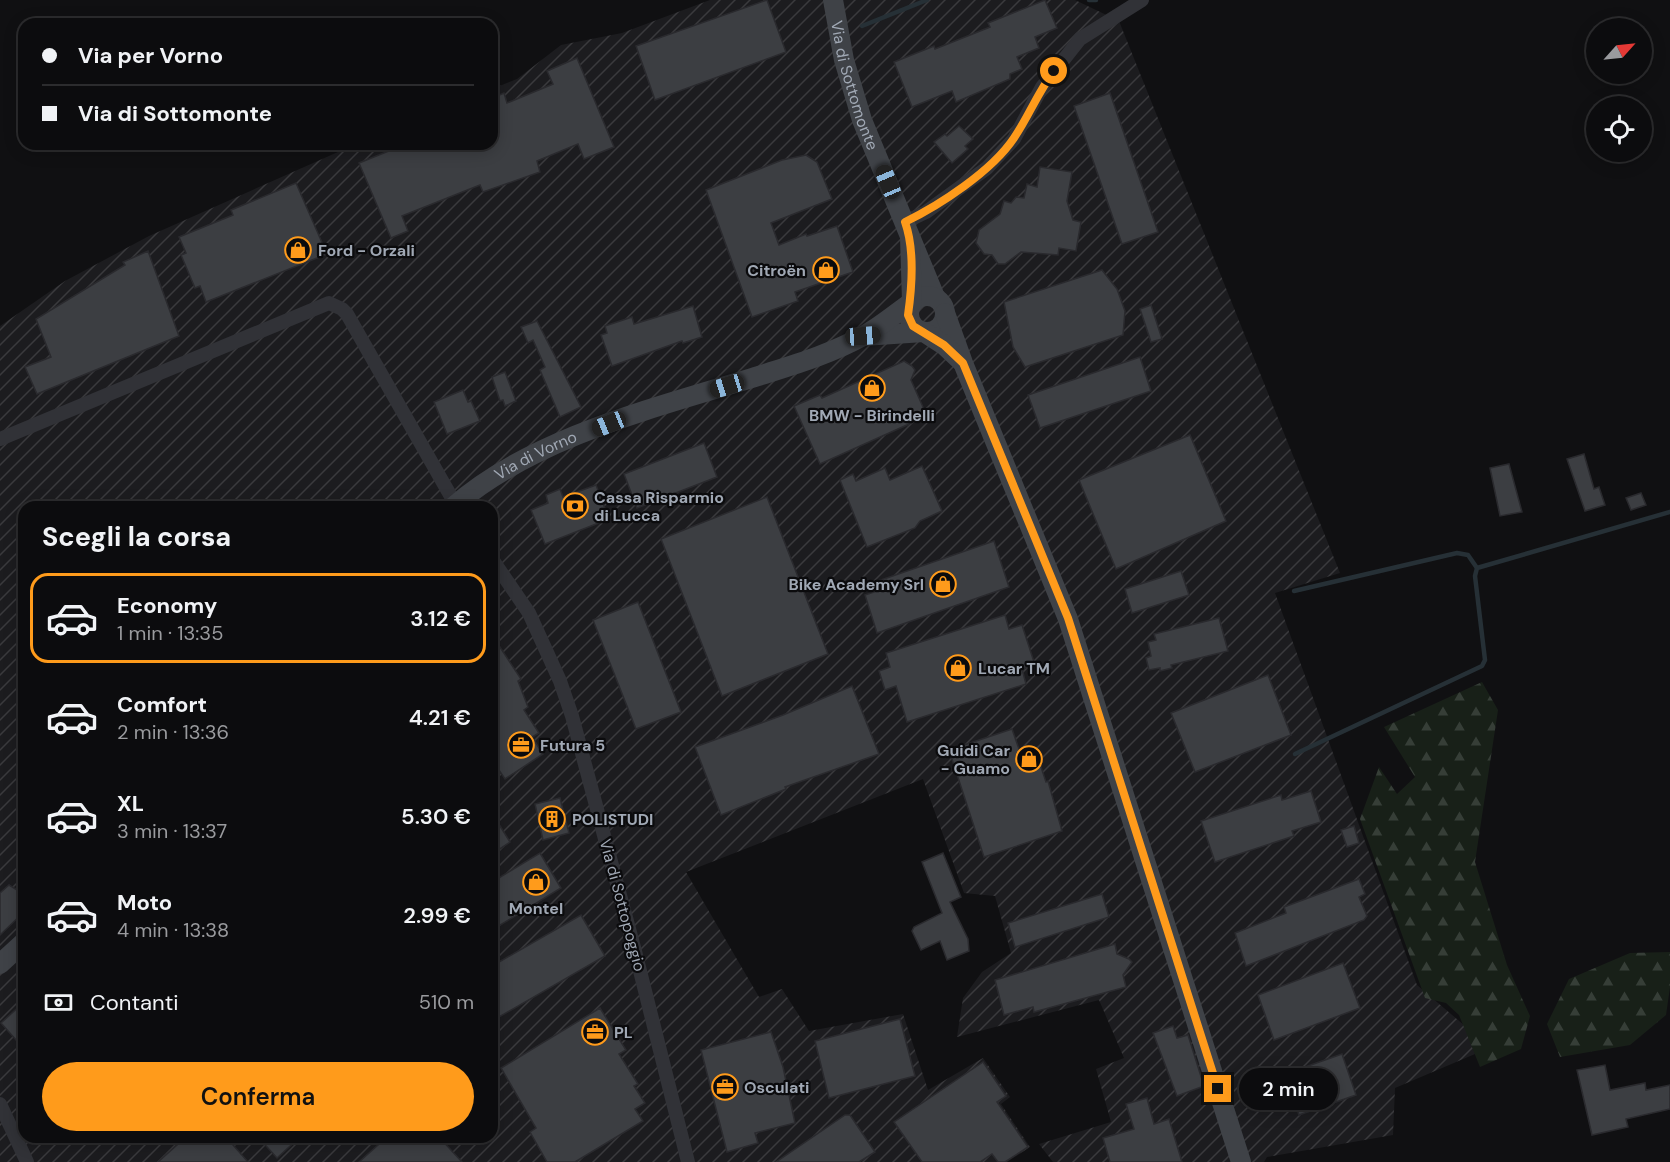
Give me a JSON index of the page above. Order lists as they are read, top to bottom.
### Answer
{
  "streets": {
    "main road": ["Via di Sottomonte", "Via di Vorno"],
    "street": ["Via di Sottopoggio"]
  },
  "crossings": [
    ["Via di Sottomonte", "Via di Vorno"]
  ],
  "places": {
    "shop": [
      "Ford - Orzali",
      "Citroën",
      "BMW - Birindelli",
      "Bike Academy Srl",
      "Lucar TM",
      "Guidi Car - Guamo",
      "Montel"
    ],
    "bank": ["Cassa Risparmio di Lucca"],
    "office": ["Futura 5", "PL", "Osculati"],
    "building": ["POLISTUDI"]
  },
  "north": "top right",
  "page": {
    "banner": ["Via per Vorno", "Via di Sottomonte"],
    "heading": "Scegli la corsa",
    "list": [
      {
        "name": "Economy",
        "note": "1 min · 13:35",
        "value": "3.12 €"
      },
      {
        "name": "Comfort",
        "note": "2 min · 13:36",
        "value": "4.21 €"
      },
      {
        "name": "XL",
        "note": "3 min · 13:37",
        "value": "5.30 €"
      },
      {
        "name": "Moto",
        "note": "4 min · 13:38",
        "value": "2.99 €"
      }
    ],
    "pay": ["Contanti", "510 m"],
    "buttons": "Conferma",
    "bubble": "2 min"
  }
}
